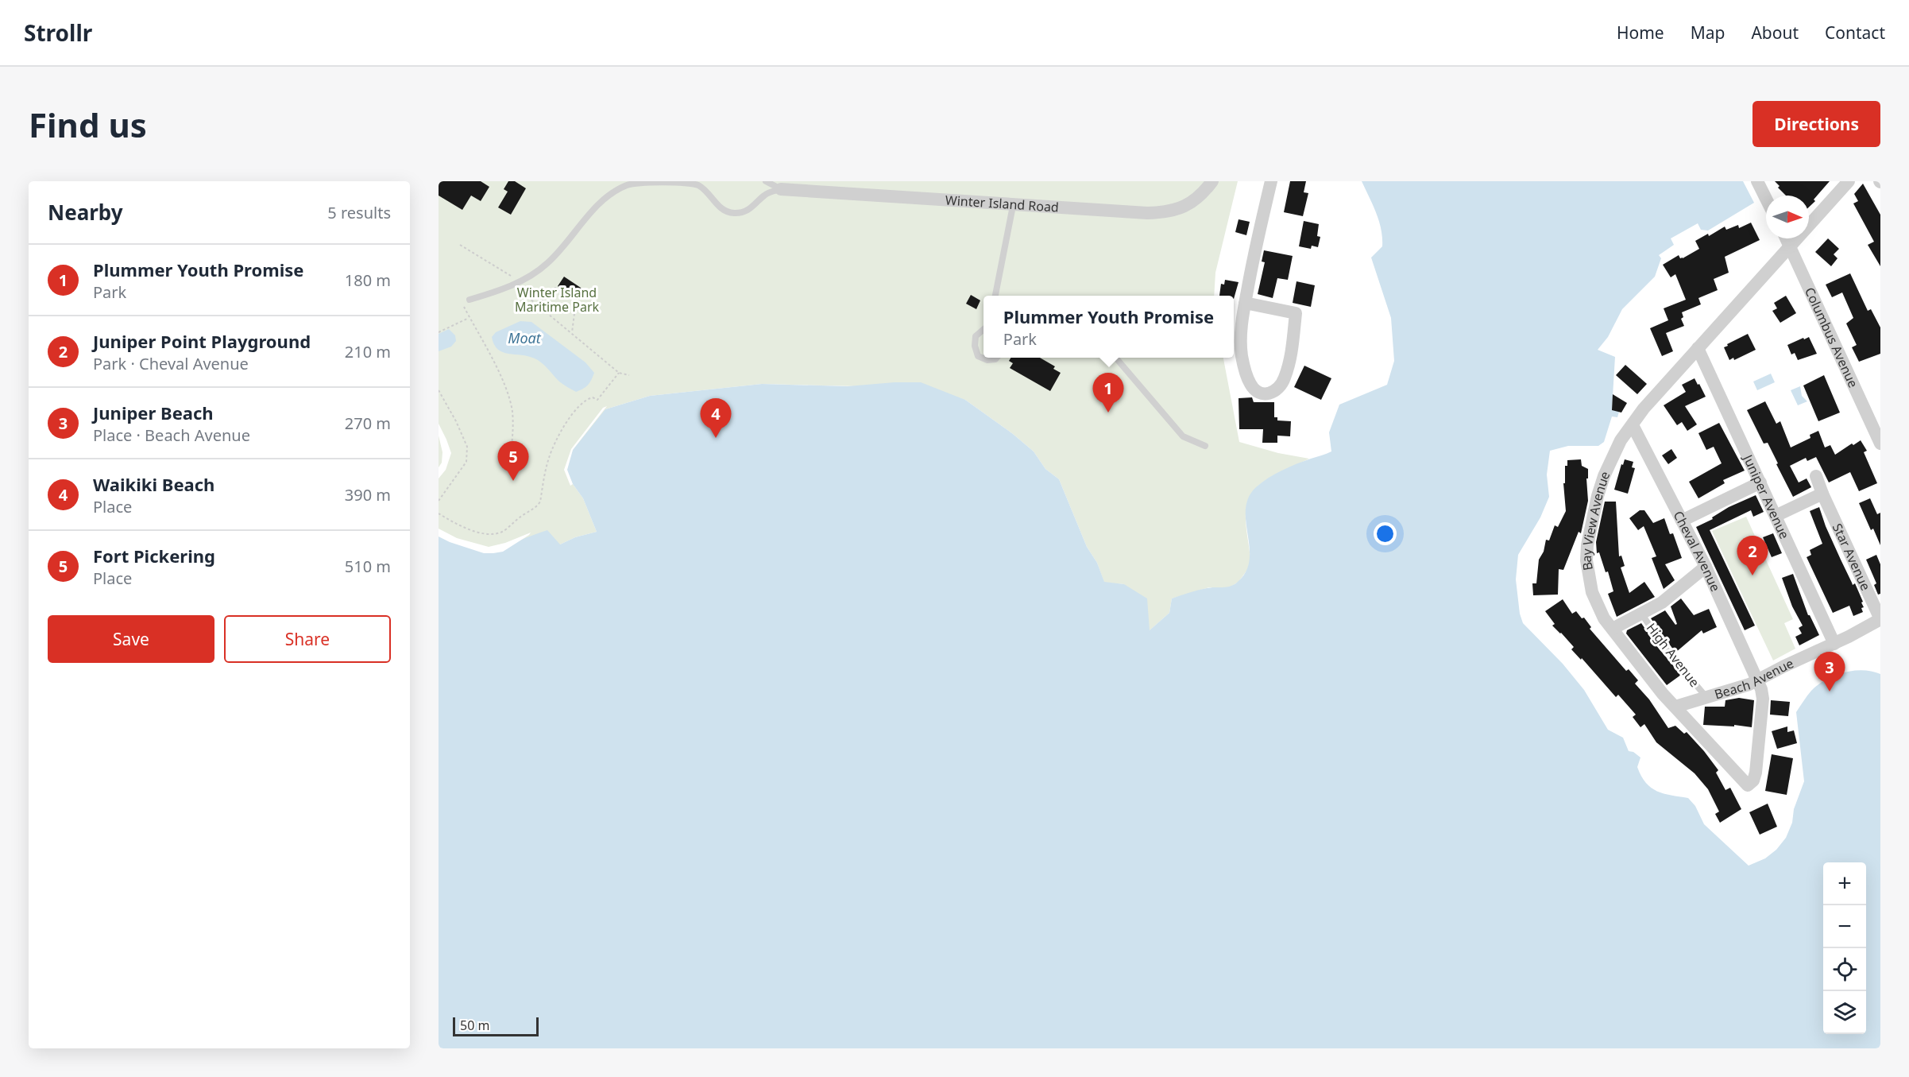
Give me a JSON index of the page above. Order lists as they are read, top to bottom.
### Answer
{
  "streets": {
    "street": [
      "Winter Island Road",
      "Columbus Avenue",
      "Juniper Avenue",
      "Bay View Avenue",
      "Cheval Avenue",
      "Star Avenue",
      "Beach Avenue"
    ],
    "lane": ["High Avenue"]
  },
  "crossings": [
    ["Columbus Avenue", "Bay View Avenue"],
    ["Juniper Avenue", "Bay View Avenue"],
    ["Juniper Avenue", "Beach Avenue"],
    ["Bay View Avenue", "Cheval Avenue"],
    ["Bay View Avenue", "Beach Avenue"],
    ["Cheval Avenue", "Beach Avenue"],
    ["Star Avenue", "Beach Avenue"],
    ["High Avenue", "Beach Avenue"]
  ],
  "water": ["Moat"],
  "parks": ["Winter Island Maritime Park"],
  "scale_bar": "50 m",
  "north": "right",
  "page": {
    "header": "Strollr",
    "nav": [
      "Home",
      "Map",
      "About",
      "Contact"
    ],
    "buttons": [
      "Directions",
      ["Save", "Share"]
    ],
    "title": "Find us",
    "heading": ["Nearby", "5 results"],
    "list": [
      {
        "mark": "1",
        "name": "Plummer Youth Promise",
        "note": "Park",
        "value": "180 m"
      },
      {
        "mark": "2",
        "name": "Juniper Point Playground",
        "note": "Park · Cheval Avenue",
        "value": "210 m"
      },
      {
        "mark": "3",
        "name": "Juniper Beach",
        "note": "Place · Beach Avenue",
        "value": "270 m"
      },
      {
        "mark": "4",
        "name": "Waikiki Beach",
        "note": "Place",
        "value": "390 m"
      },
      {
        "mark": "5",
        "name": "Fort Pickering",
        "note": "Place",
        "value": "510 m"
      }
    ],
    "popup": ["Plummer Youth Promise", "Park"],
    "pins": [
      "1",
      "4",
      "5",
      "2",
      "3"
    ],
    "map_buttons": ["+", "−"],
    "scale": "50 m"
  }
}
